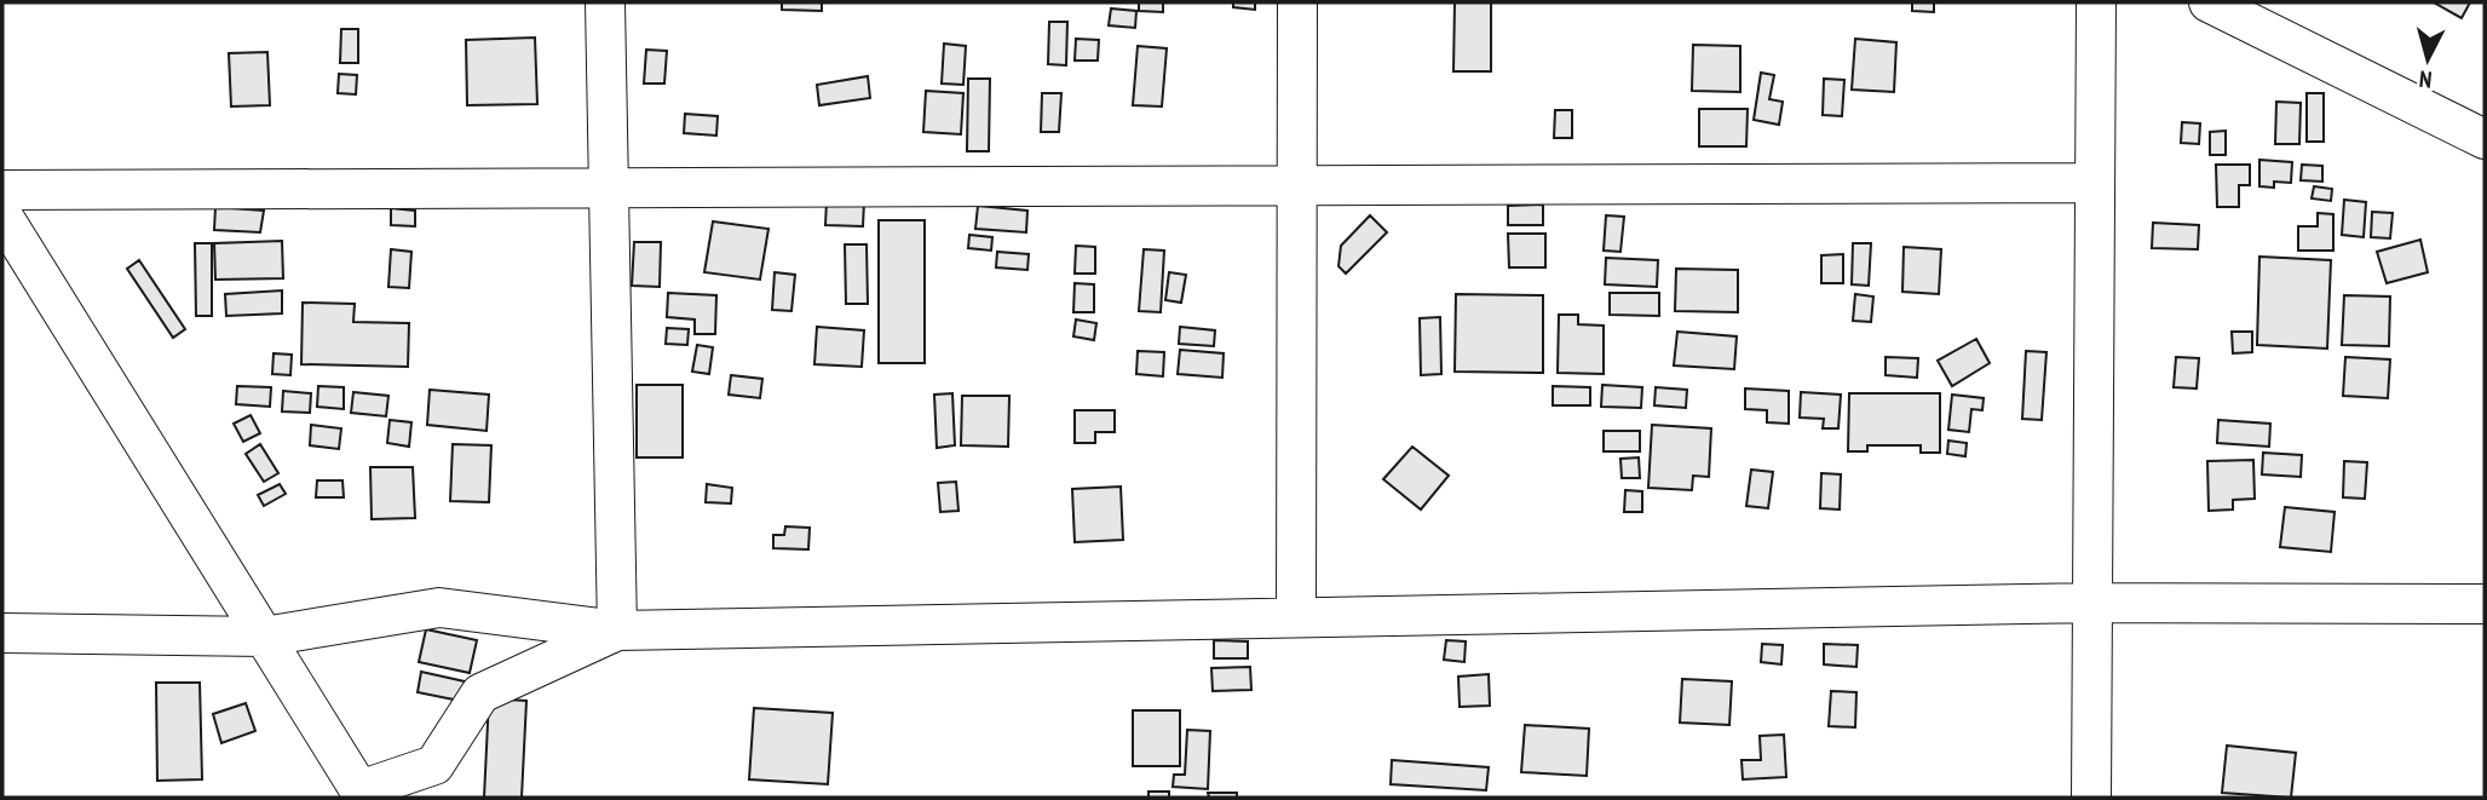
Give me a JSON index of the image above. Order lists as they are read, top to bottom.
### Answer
{
  "north": "bottom"
}
